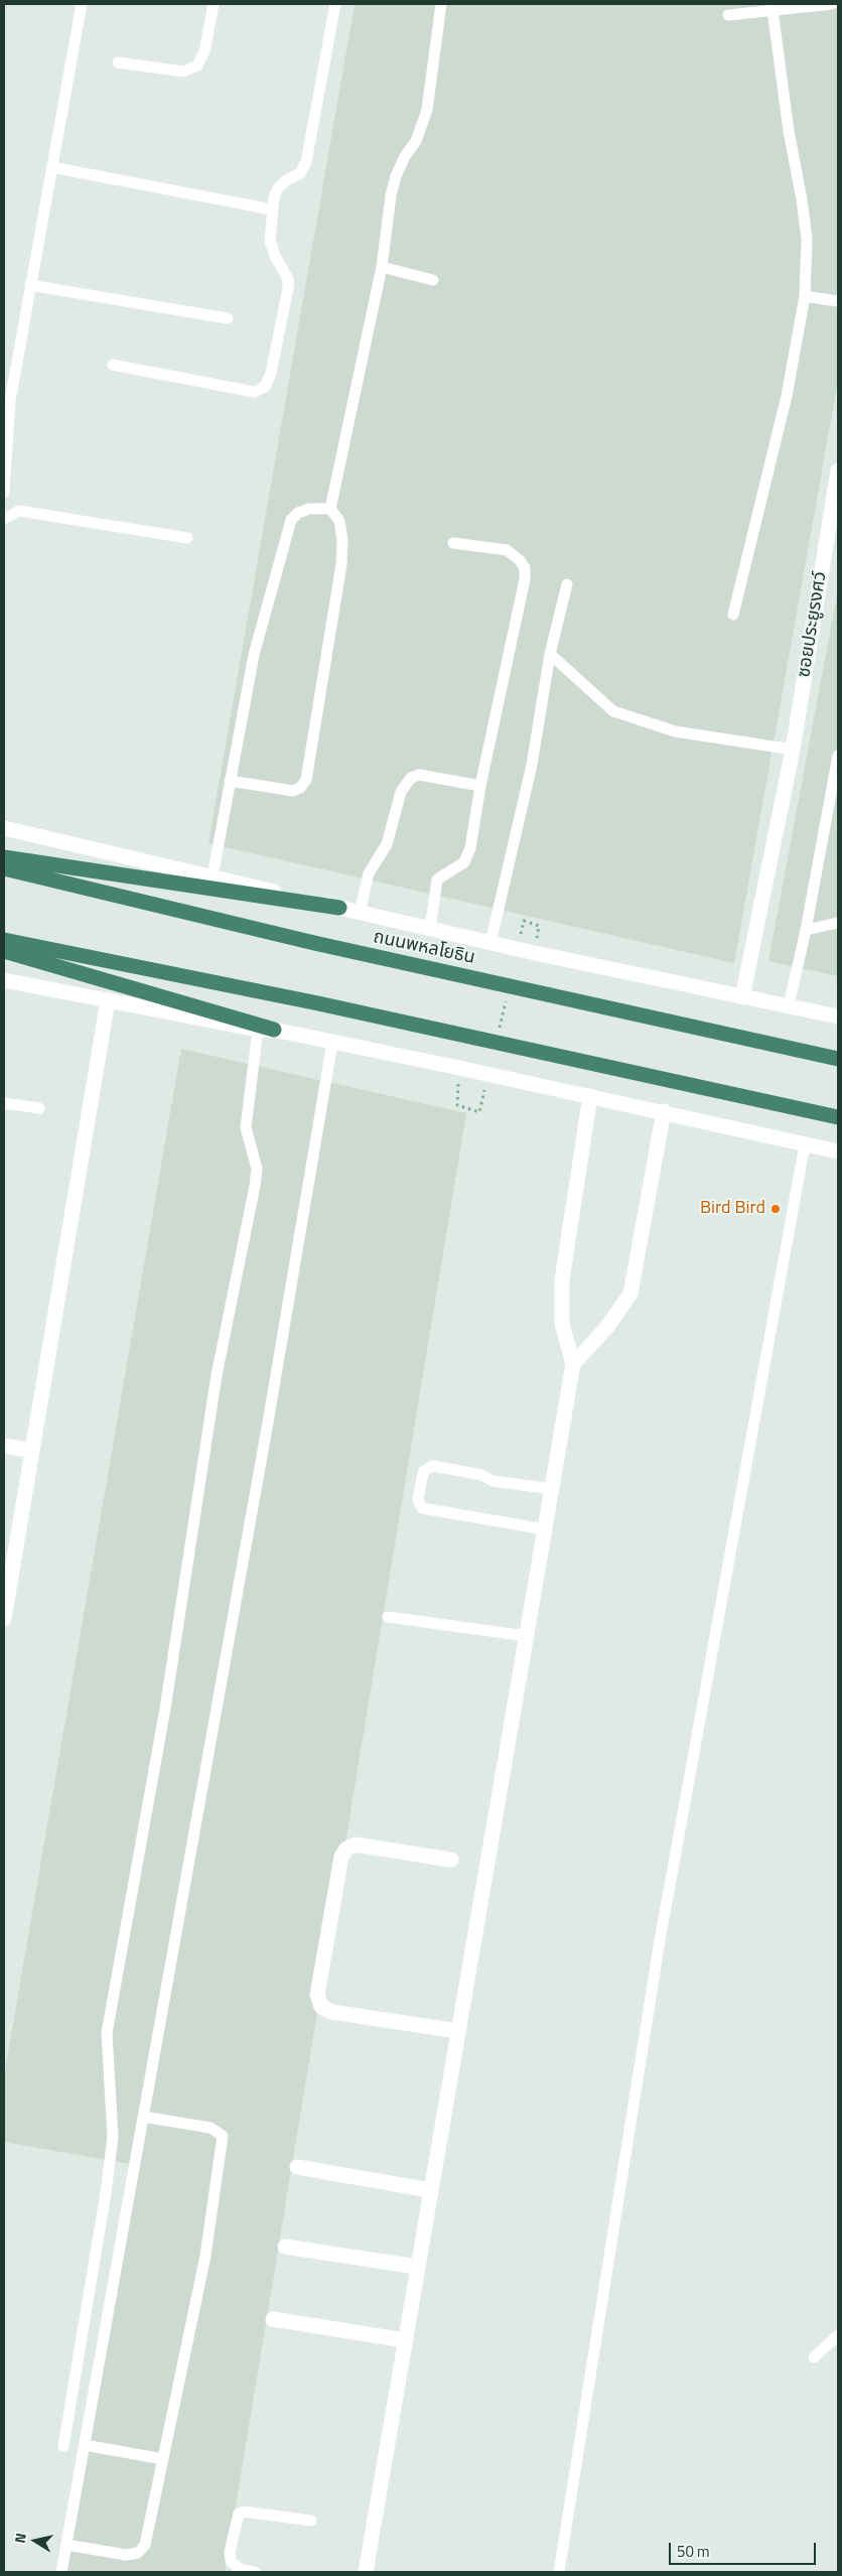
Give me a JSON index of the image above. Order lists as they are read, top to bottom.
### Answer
{
  "streets": {
    "highway": ["ถนนพหลโยธิน"],
    "street": ["ซอยประยูรงศว์"]
  },
  "crossings": [
    ["ซอยประยูรงศว์", "ถนนพหลโยธิน"]
  ],
  "places": ["Bird Bird"],
  "scale_bar": "50 m",
  "north": "left"
}
